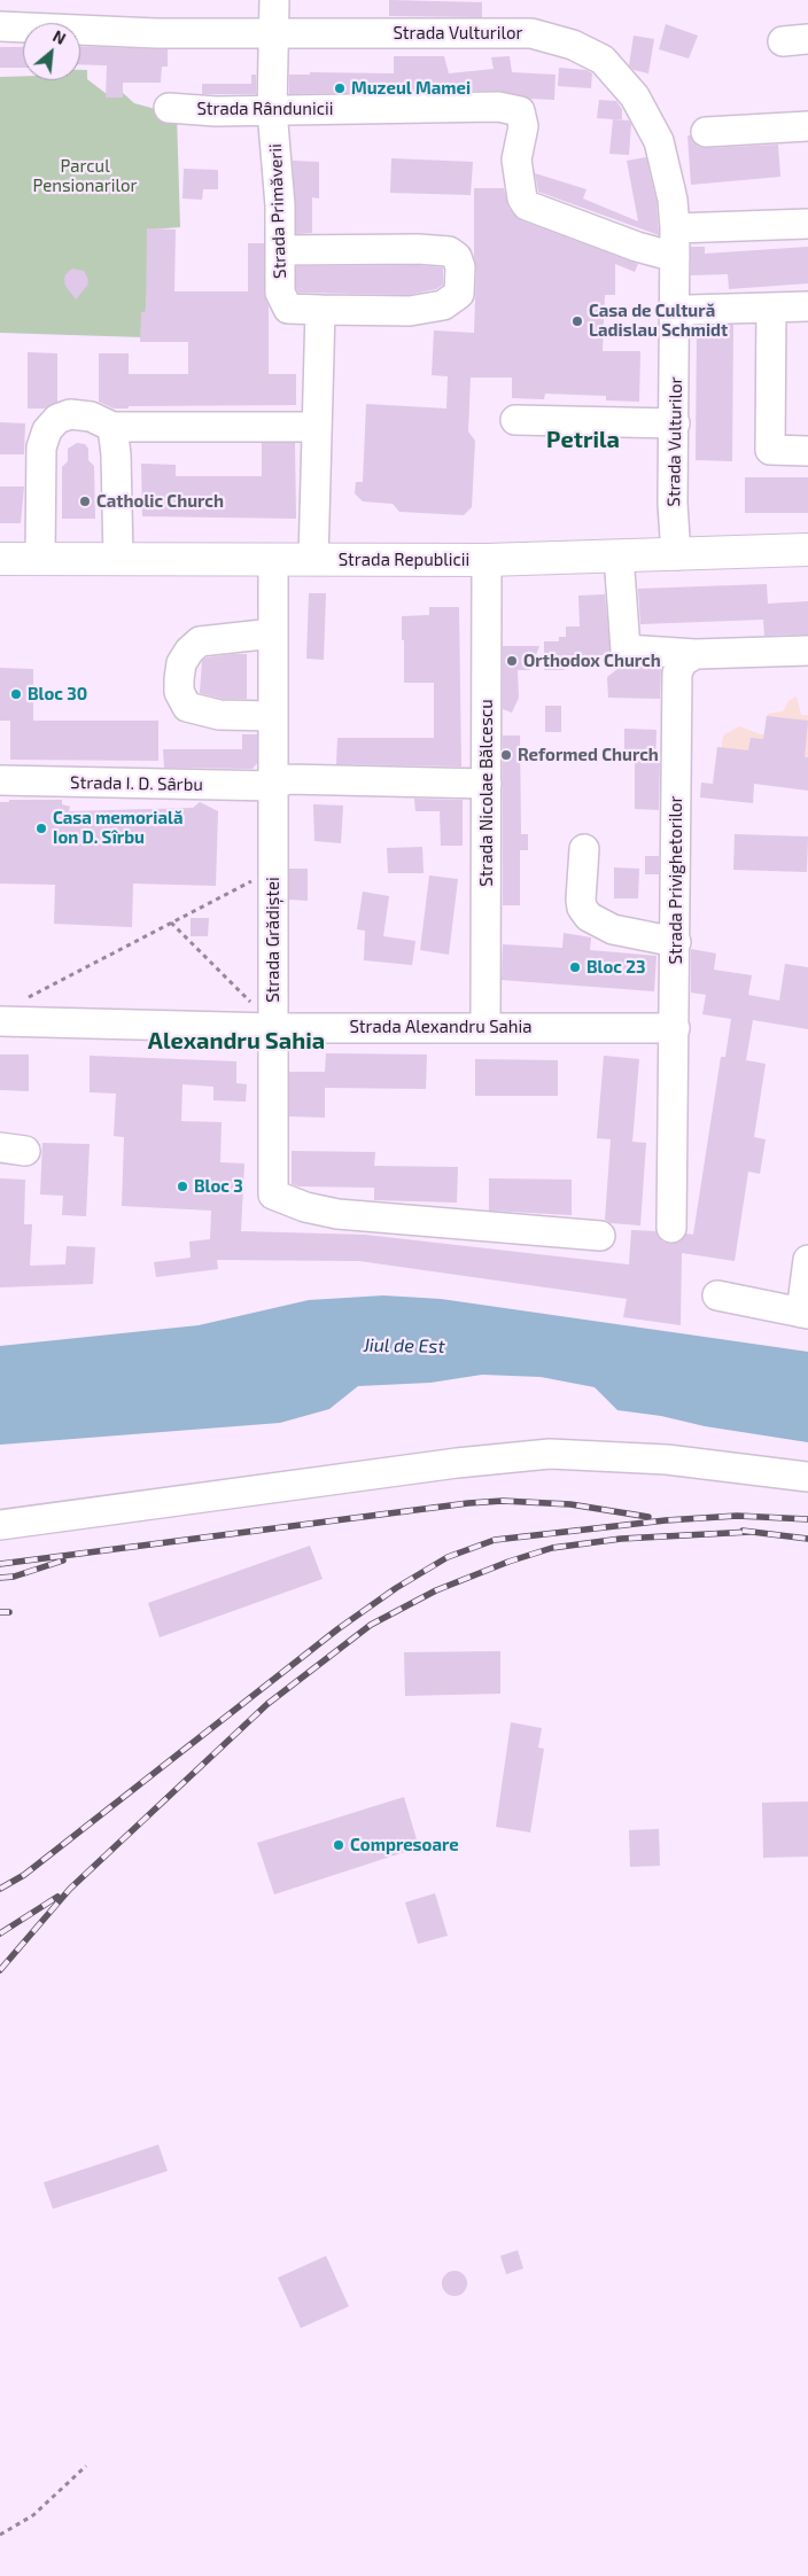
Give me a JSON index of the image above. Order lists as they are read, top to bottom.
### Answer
{
  "streets": {
    "main road": ["Strada Republicii"],
    "street": [
      "Strada Vulturilor",
      "Strada Rândunicii",
      "Strada Primăverii",
      "Strada I. D. Sârbu",
      "Strada Nicolae Bălcescu",
      "Strada Privighetorilor",
      "Strada Grădiștei",
      "Strada Alexandru Sahia"
    ]
  },
  "crossings": [
    ["Strada Vulturilor", "Strada Rândunicii"],
    ["Strada Vulturilor", "Strada Primăverii"],
    ["Strada Vulturilor", "Strada Republicii"],
    ["Strada Rândunicii", "Strada Primăverii"],
    ["Strada Republicii", "Strada Nicolae Bălcescu"],
    ["Strada Republicii", "Strada Grădiștei"],
    ["Strada I. D. Sârbu", "Strada Nicolae Bălcescu"],
    ["Strada I. D. Sârbu", "Strada Grădiștei"],
    ["Strada Nicolae Bălcescu", "Strada Alexandru Sahia"],
    ["Strada Privighetorilor", "Strada Alexandru Sahia"],
    ["Strada Grădiștei", "Strada Alexandru Sahia"]
  ],
  "districts": ["Petrila", "Alexandru Sahia"],
  "water": ["Jiul de Est"],
  "parks": ["Parcul Pensionarilor"],
  "places": [
    "Muzeul Mamei",
    "Casa de Cultură Ladislau Schmidt",
    "Catholic Church",
    "Orthodox Church",
    "Bloc 30",
    "Reformed Church",
    "Casa memorială Ion D. Sîrbu",
    "Bloc 23",
    "Bloc 3",
    "Compresoare"
  ],
  "north": "top right"
}
